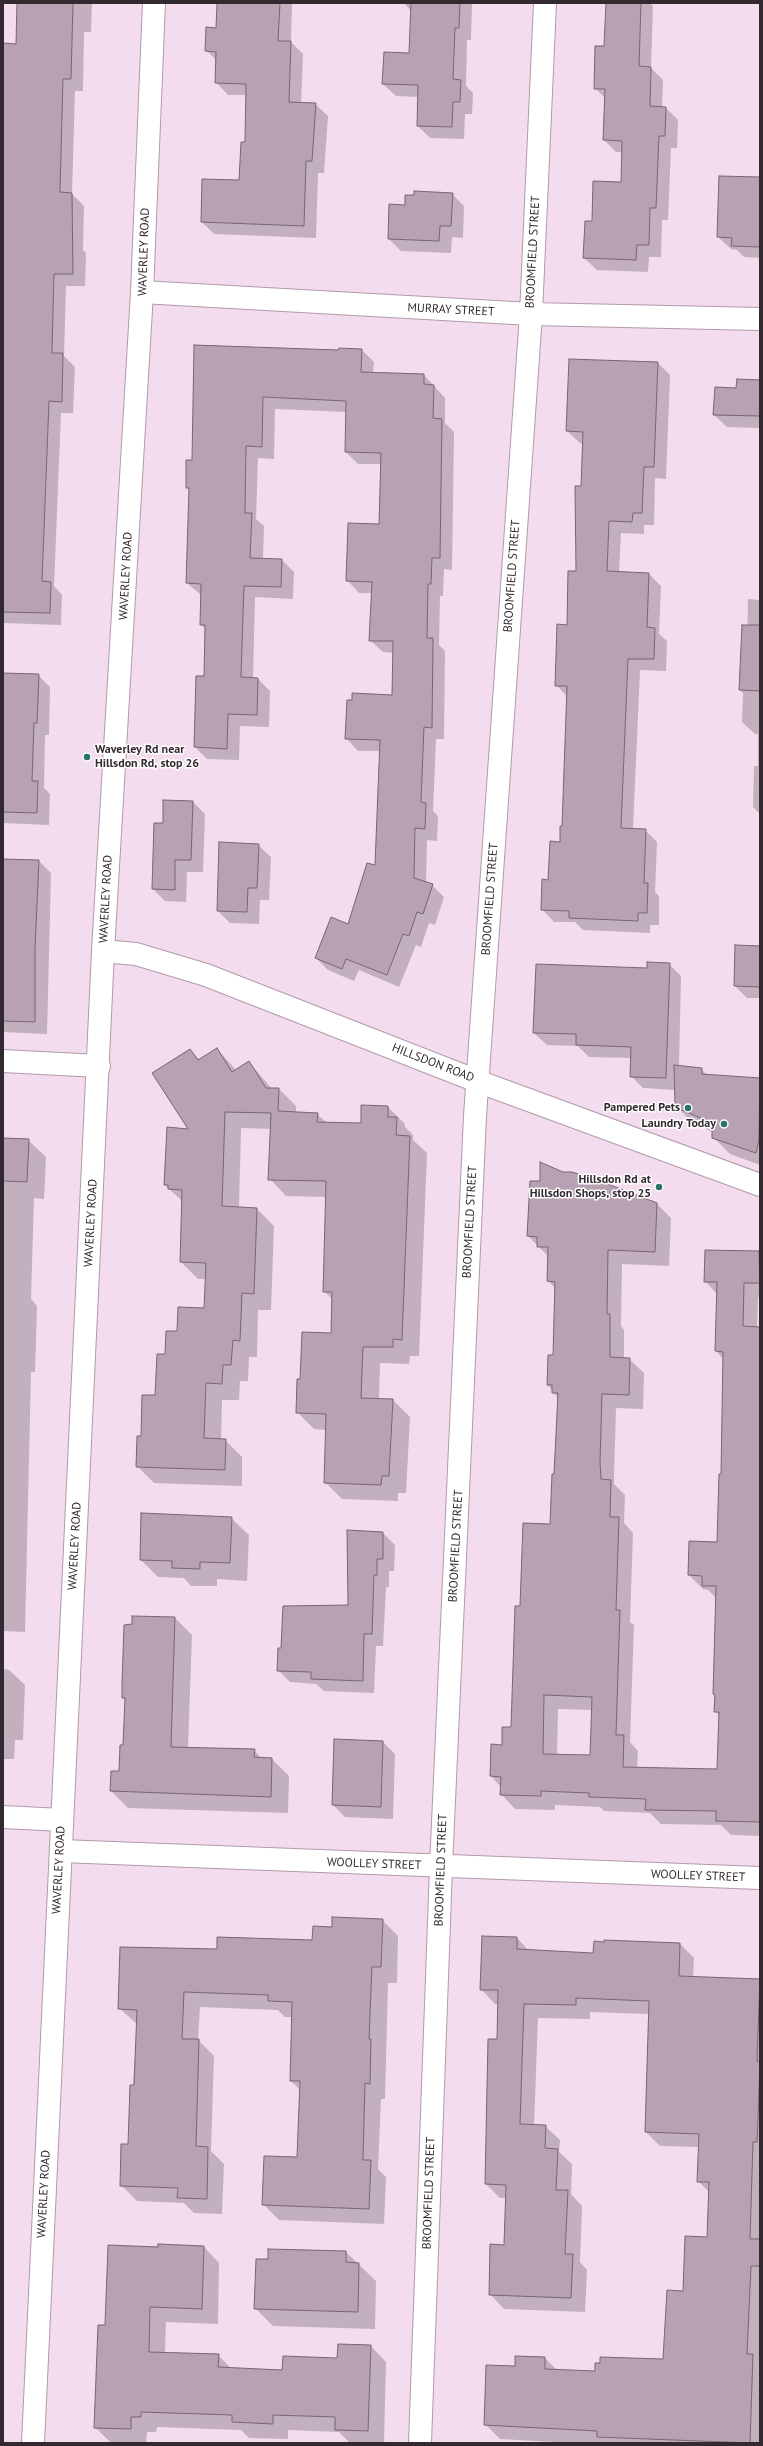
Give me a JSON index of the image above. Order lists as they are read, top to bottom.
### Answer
{
  "streets": {
    "street": [
      "WAVERLEY ROAD",
      "BROOMFIELD STREET",
      "MURRAY STREET",
      "HILLSDON ROAD",
      "WOOLLEY STREET"
    ]
  },
  "crossings": [
    ["WAVERLEY ROAD", "MURRAY STREET"],
    ["WAVERLEY ROAD", "HILLSDON ROAD"],
    ["WAVERLEY ROAD", "WOOLLEY STREET"],
    ["BROOMFIELD STREET", "MURRAY STREET"],
    ["BROOMFIELD STREET", "HILLSDON ROAD"],
    ["BROOMFIELD STREET", "WOOLLEY STREET"]
  ],
  "places": [
    "Waverley Rd near Hillsdon Rd, stop 26",
    "Pampered Pets",
    "Laundry Today",
    "Hillsdon Rd at Hillsdon Shops, stop 25"
  ]
}
